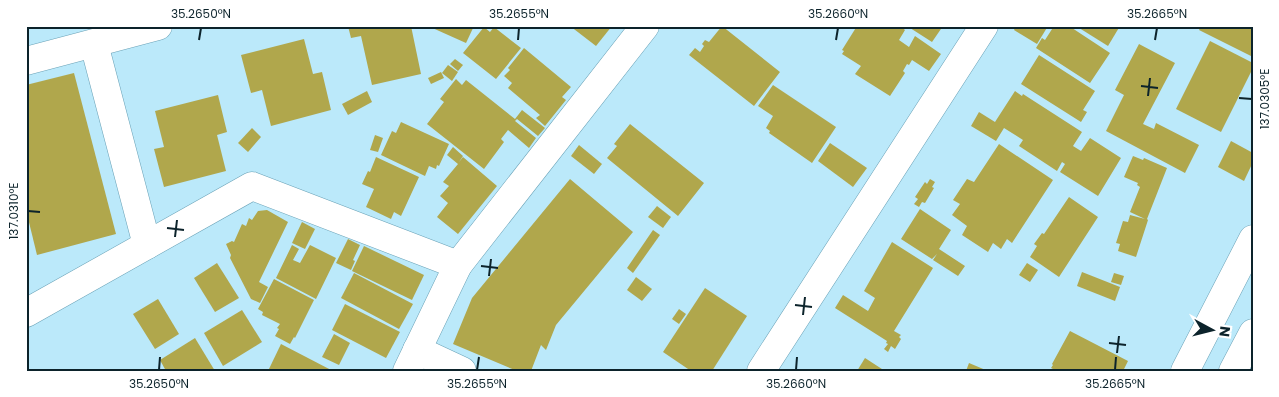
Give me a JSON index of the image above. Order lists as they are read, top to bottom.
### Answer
{
  "north": "right",
  "coordinates": [
    "35.2650°N",
    "35.2655°N",
    "35.2660°N",
    "35.2665°N",
    "137.0305°E",
    "137.0310°E"
  ]
}
